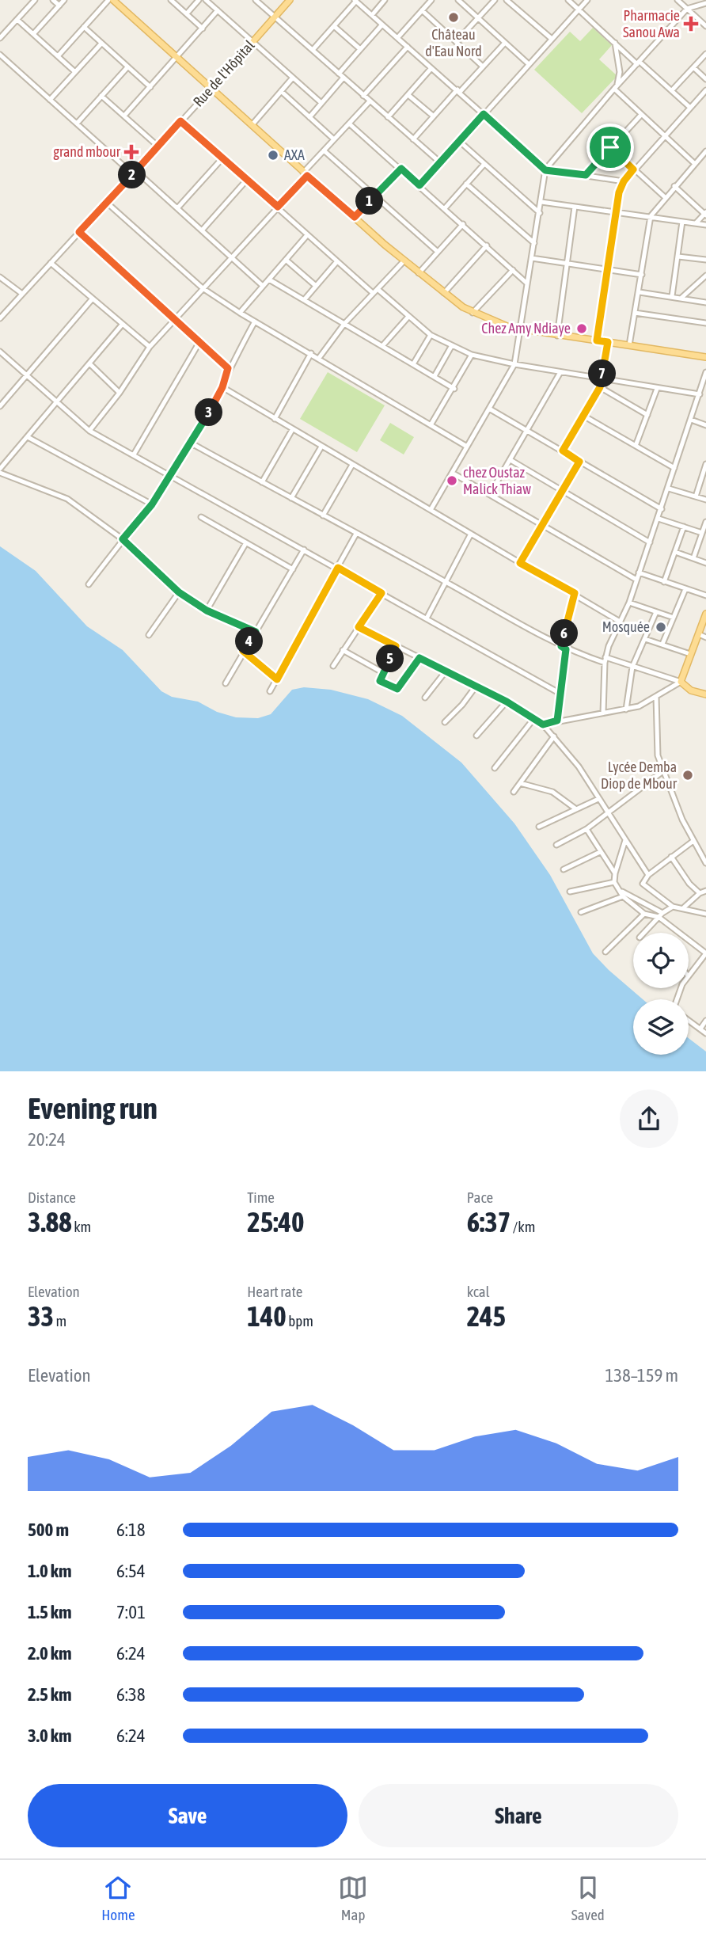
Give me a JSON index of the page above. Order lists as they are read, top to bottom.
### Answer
{
  "streets": {
    "main road": ["Rue de l'Hôpital"]
  },
  "places": {
    "other": [
      "Château d'Eau Nord",
      "AXA",
      "Chez Amy Ndiaye",
      "chez Oustaz Malick Thiaw",
      "Mosquée",
      "Lycée Demba Diop de Mbour"
    ],
    "health": ["Pharmacie Sanou Awa", "grand mbour"]
  },
  "page": {
    "pins": [
      "2",
      "1",
      "7",
      "3",
      "6",
      "4",
      "5"
    ],
    "heading": ["Evening run", "20:24"],
    "stats": [
      ["Distance", "3.88 km"],
      ["Time", "25:40"],
      ["Pace", "6:37 /km"],
      ["Elevation", "33 m"],
      ["Heart rate", "140 bpm"],
      ["kcal", "245"]
    ],
    "chart": ["Elevation", "138–159 m"],
    "list": [
      {
        "name": "500 m",
        "note": "6:18"
      },
      {
        "name": "1.0 km",
        "note": "6:54"
      },
      {
        "name": "1.5 km",
        "note": "7:01"
      },
      {
        "name": "2.0 km",
        "note": "6:24"
      },
      {
        "name": "2.5 km",
        "note": "6:38"
      },
      {
        "name": "3.0 km",
        "note": "6:24"
      }
    ],
    "buttons": ["Save", "Share"],
    "tabs": ["Home", "Map", "Saved"]
  }
}
